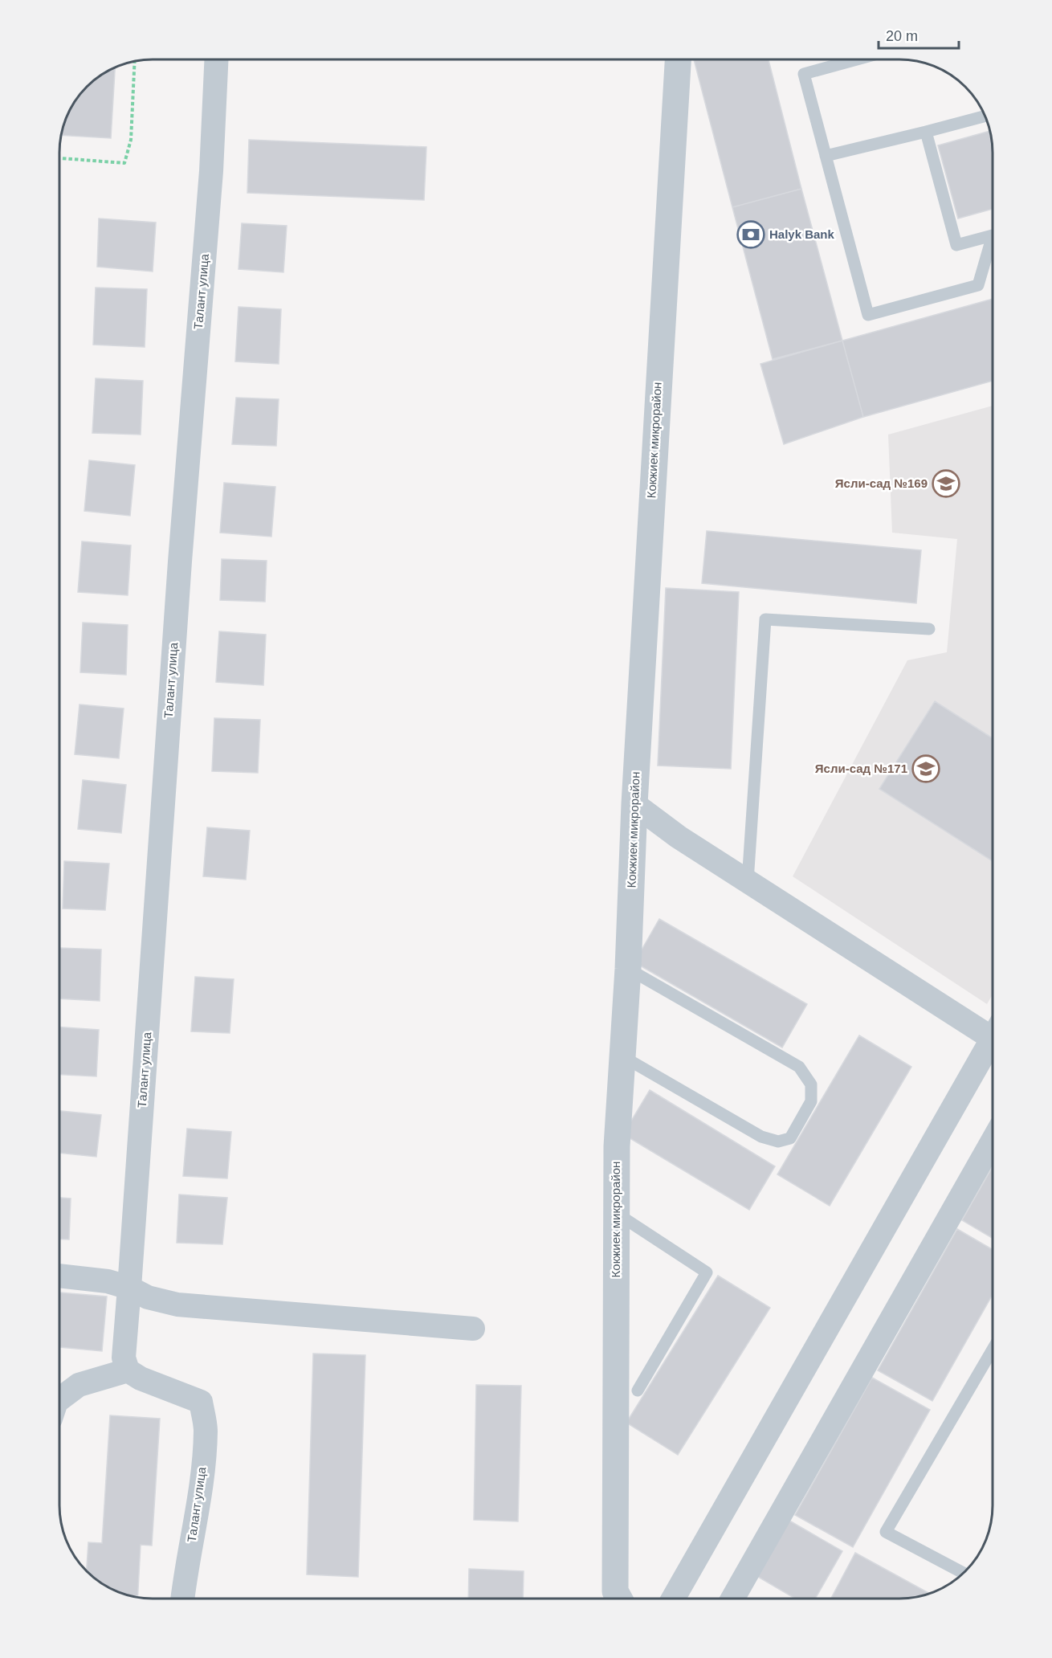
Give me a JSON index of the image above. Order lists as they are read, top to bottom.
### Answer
{
  "streets": {
    "street": ["Талант улица", "Кокжиек микрорайон"]
  },
  "places": {
    "bank": ["Halyk Bank"],
    "school or university": ["Ясли-сад №169", "Ясли-сад №171"]
  },
  "scale_bar": "20 m"
}
